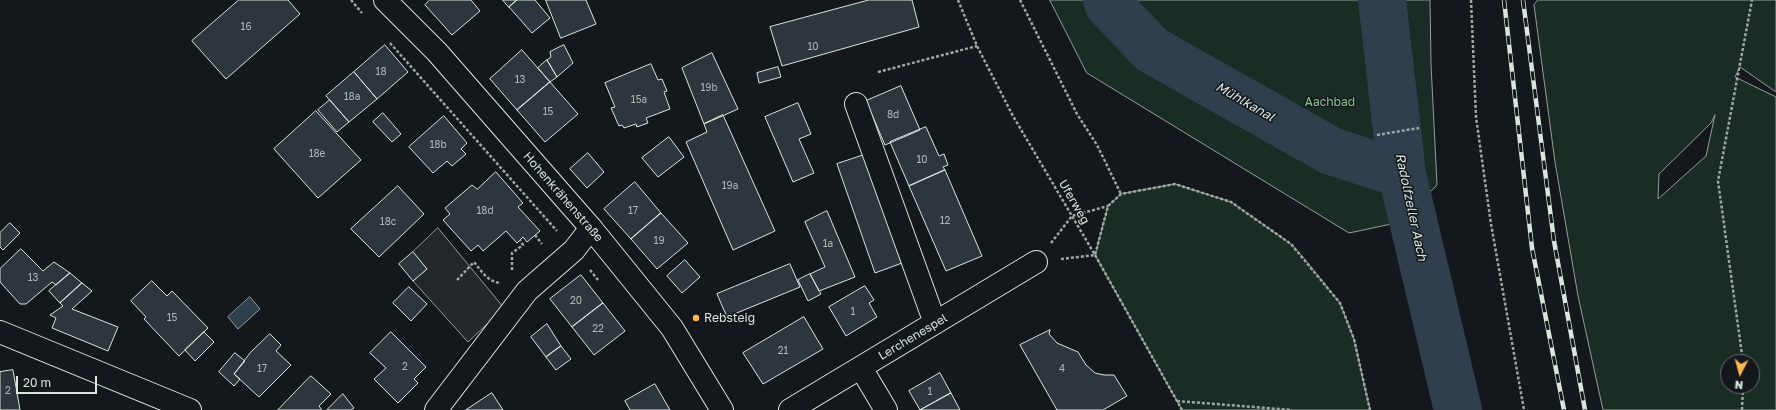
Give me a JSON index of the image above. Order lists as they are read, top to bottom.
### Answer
{
  "streets": {
    "street": ["Hohenkrähenstraße", "Lerchenespel"],
    "path": ["Uferweg"]
  },
  "water": ["Mühlkanal", "Radolfzeller Aach"],
  "parks": ["Aachbad"],
  "places": ["Rebsteig"],
  "house_numbers": [
    "16",
    "10",
    "18",
    "13",
    "19b",
    "18a",
    "15a",
    "15",
    "8d",
    "18b",
    "18e",
    "10",
    "19a",
    "18d",
    "17",
    "12",
    "18c",
    "19",
    "1a",
    "13",
    "20",
    "1",
    "15",
    "22",
    "21",
    "2",
    "17",
    "4",
    "2",
    "1"
  ],
  "scale_bar": "20 m",
  "north": "bottom"
}
